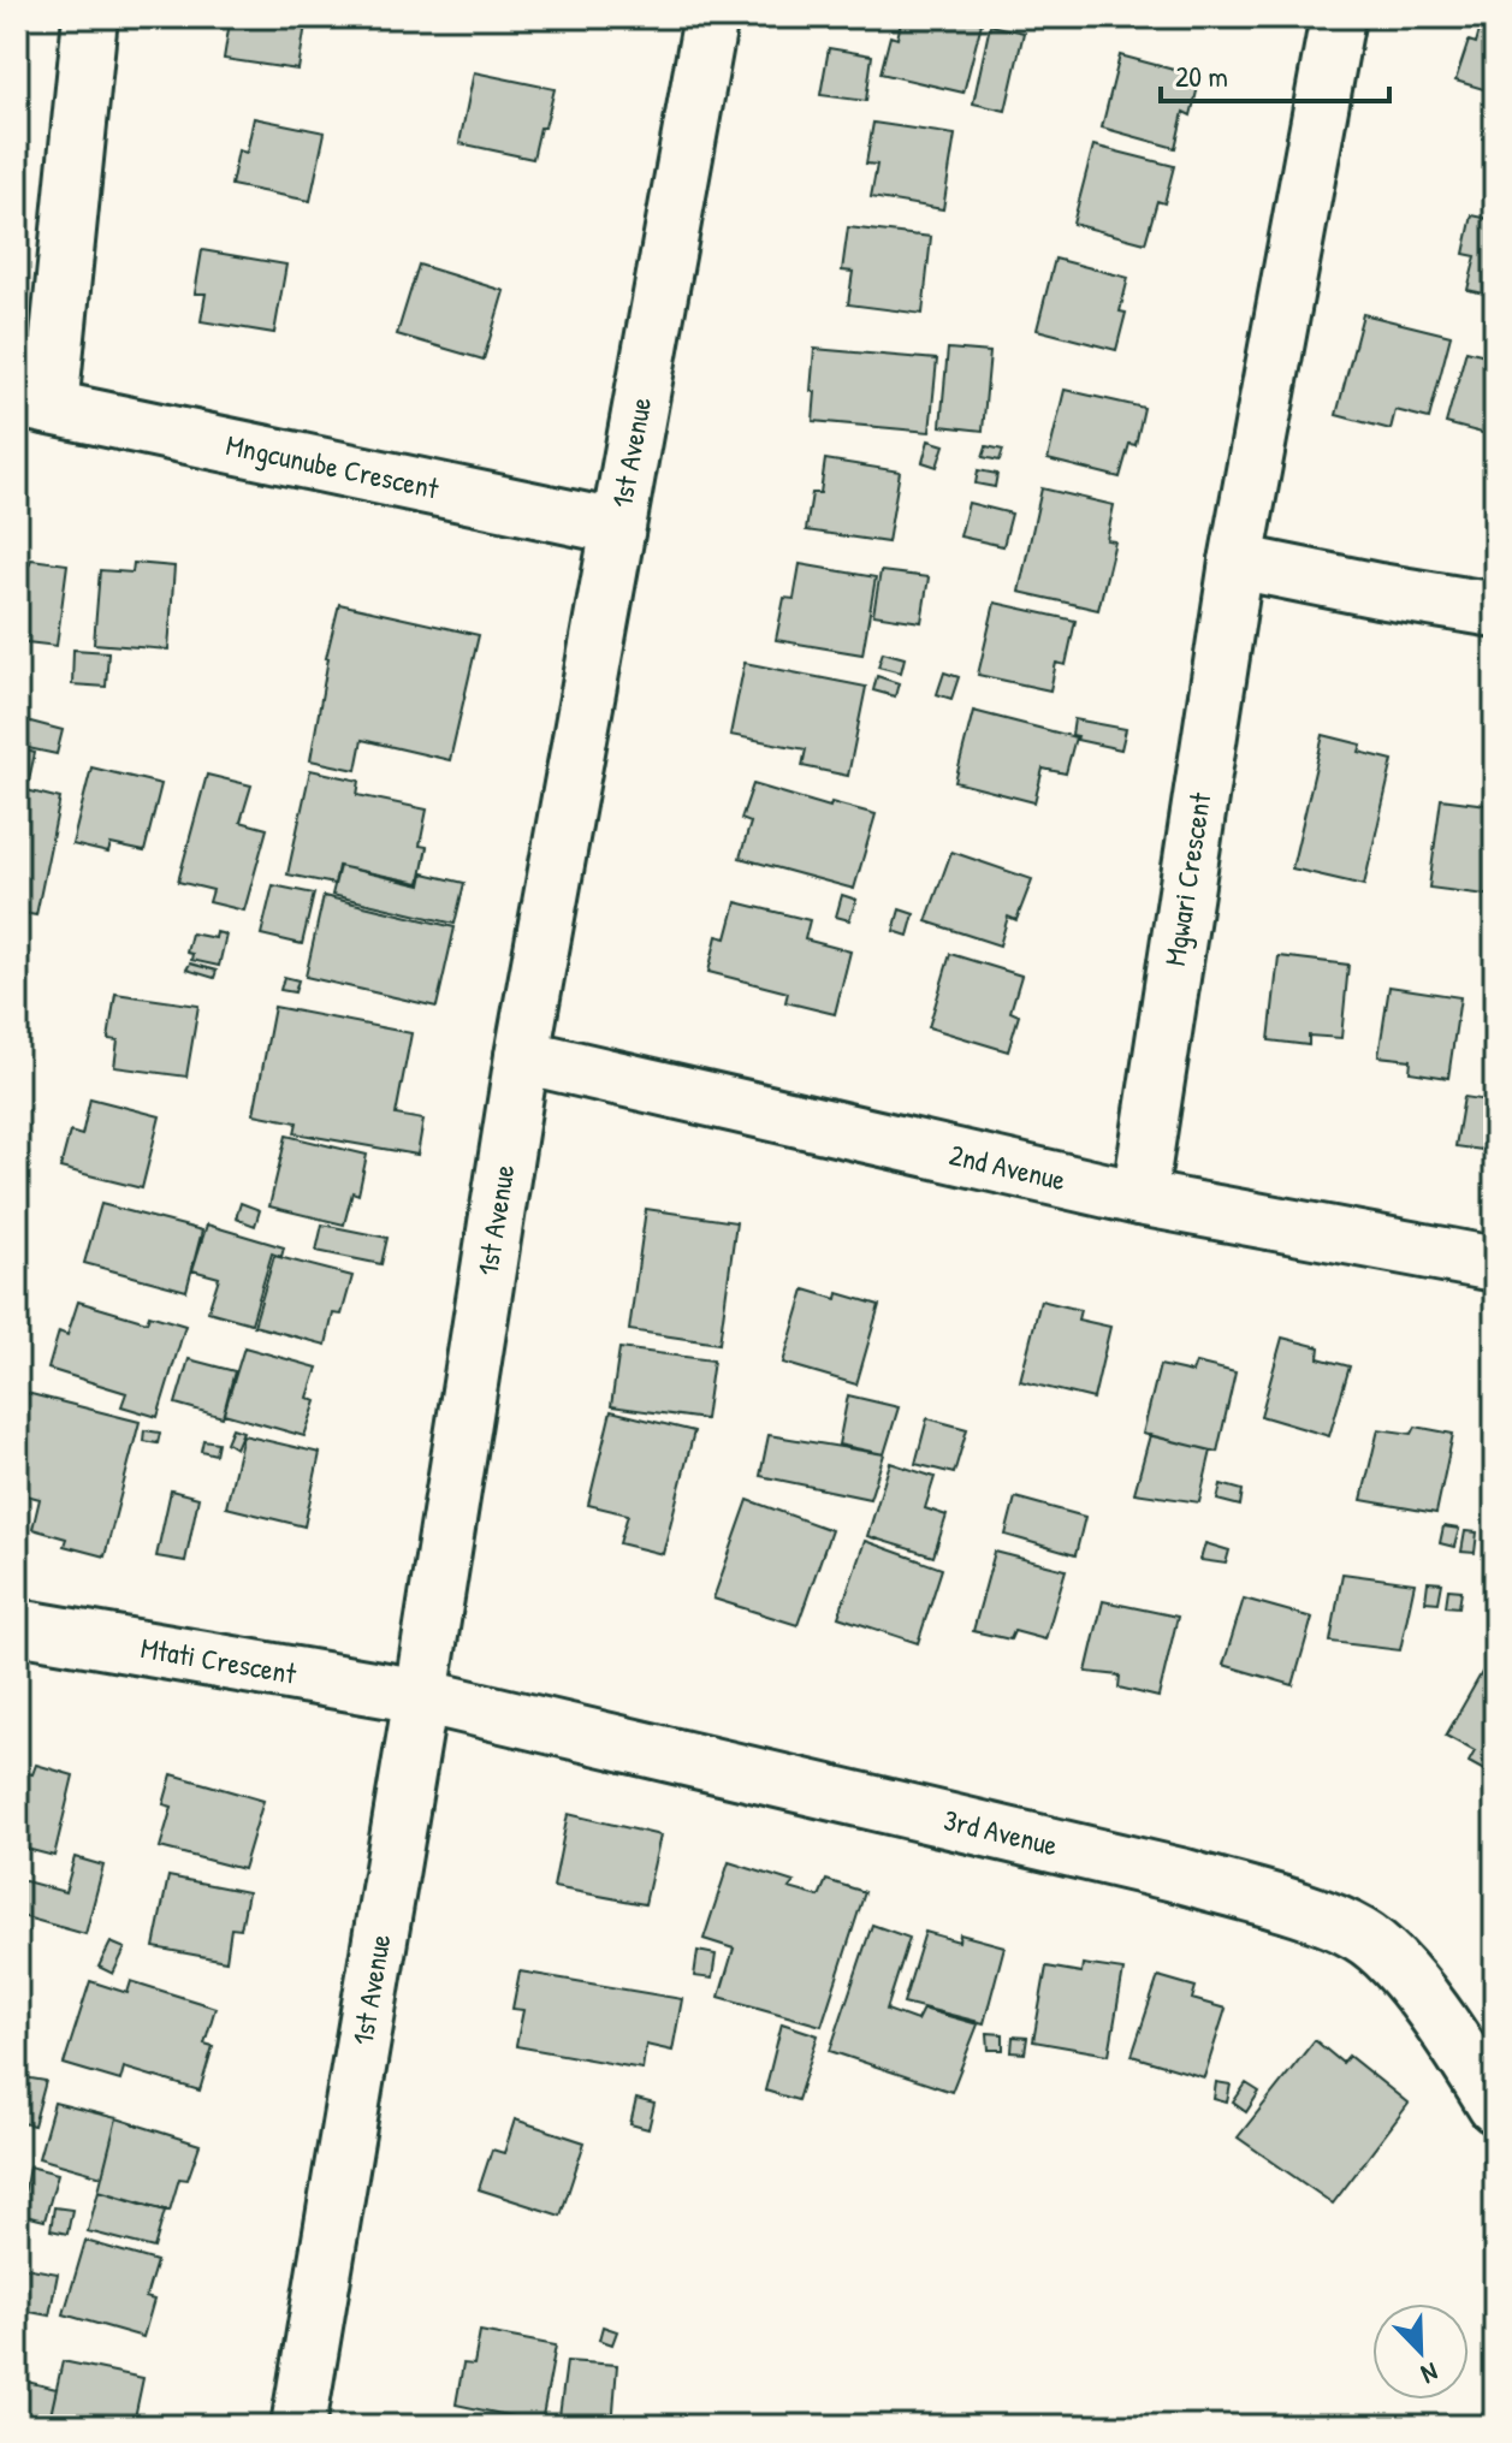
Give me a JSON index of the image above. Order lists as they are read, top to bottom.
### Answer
{
  "streets": {
    "street": [
      "1st Avenue",
      "Mngcunube Crescent",
      "Mgwari Crescent",
      "2nd Avenue",
      "Mtati Crescent",
      "3rd Avenue"
    ]
  },
  "crossings": [
    ["1st Avenue", "Mngcunube Crescent"],
    ["1st Avenue", "2nd Avenue"],
    ["1st Avenue", "Mtati Crescent"],
    ["1st Avenue", "3rd Avenue"],
    ["Mgwari Crescent", "2nd Avenue"],
    ["Mtati Crescent", "3rd Avenue"]
  ],
  "scale_bar": "20 m",
  "north": "bottom right"
}
